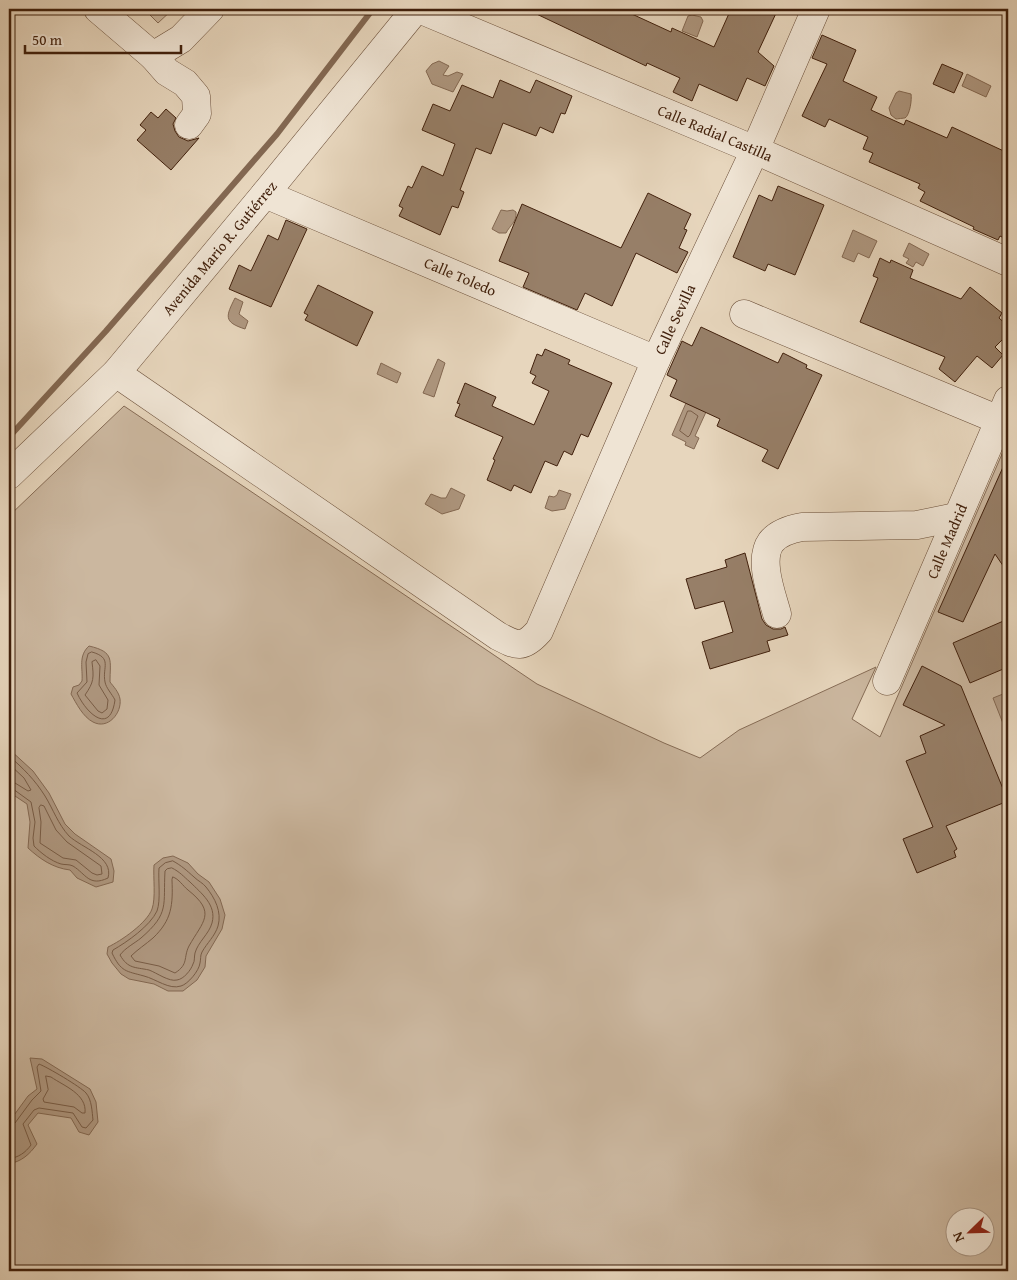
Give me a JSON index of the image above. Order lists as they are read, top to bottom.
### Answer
{
  "streets": {
    "street": [
      "Calle Radial Castilla",
      "Avenida Mario R. Gutiérrez",
      "Calle Toledo",
      "Calle Sevilla",
      "Calle Madrid"
    ]
  },
  "crossings": [
    ["Calle Radial Castilla", "Avenida Mario R. Gutiérrez"],
    ["Calle Radial Castilla", "Calle Sevilla"],
    ["Avenida Mario R. Gutiérrez", "Calle Toledo"],
    ["Avenida Mario R. Gutiérrez", "Calle Sevilla"],
    ["Calle Toledo", "Calle Sevilla"]
  ],
  "scale_bar": "50 m",
  "north": "bottom left"
}
